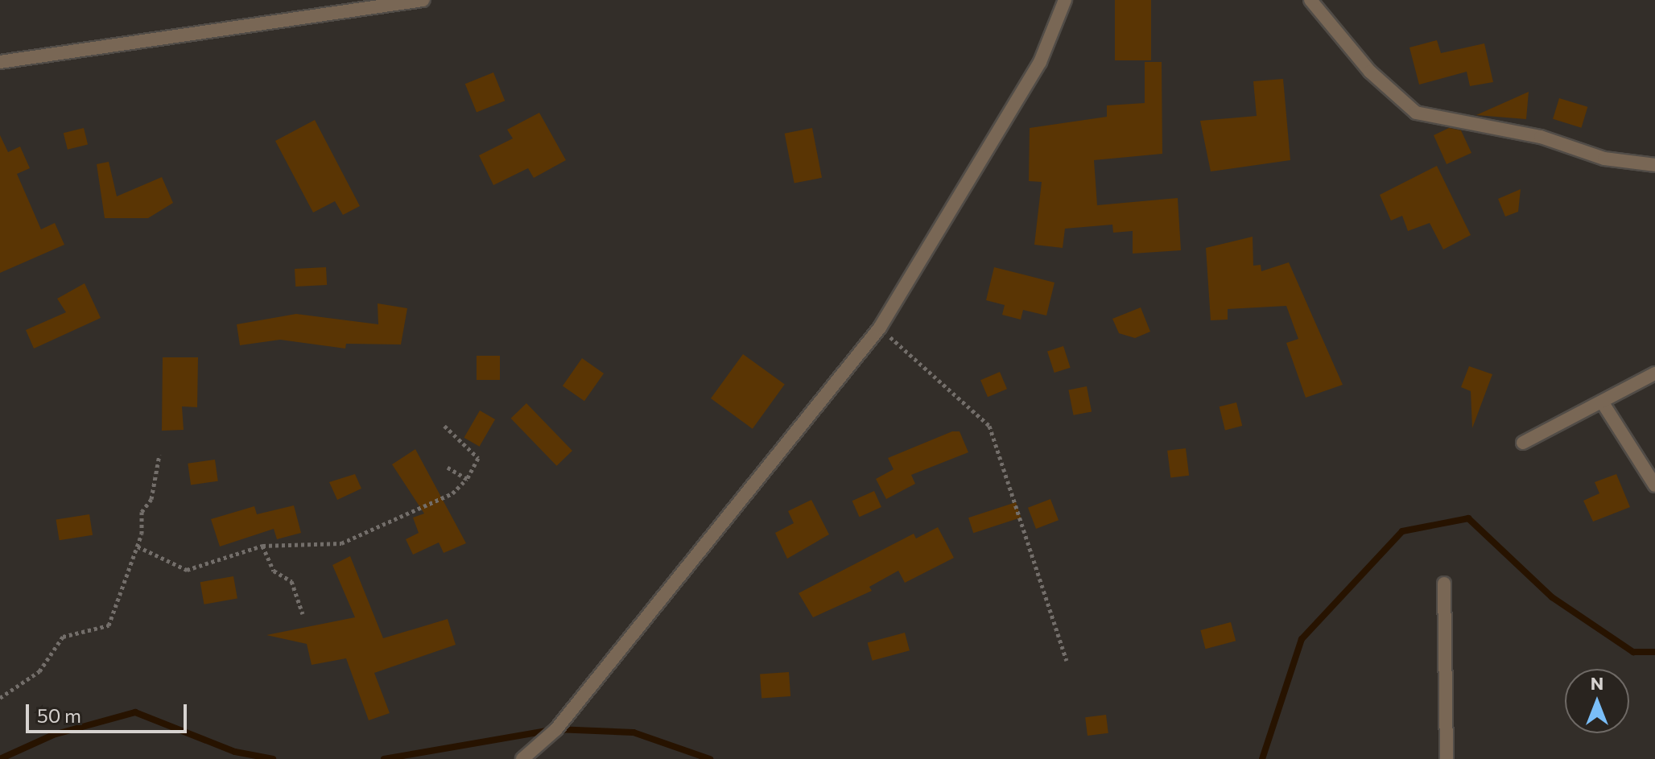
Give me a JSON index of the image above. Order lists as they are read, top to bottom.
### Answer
{
  "scale_bar": "50 m",
  "north": "top"
}
